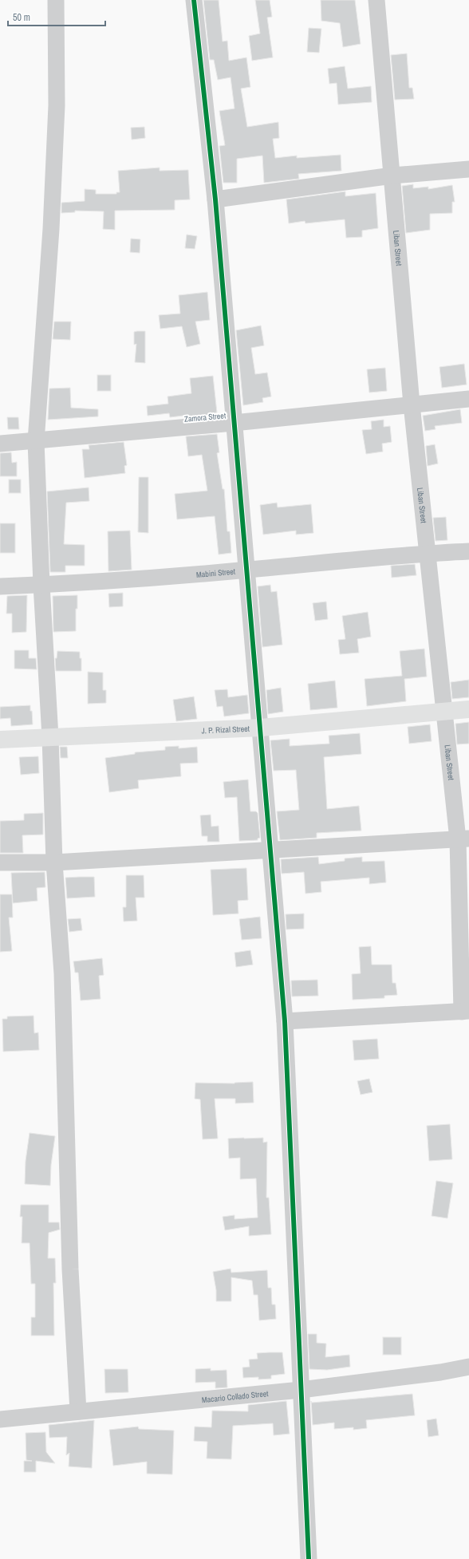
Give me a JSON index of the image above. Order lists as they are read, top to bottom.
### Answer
{
  "streets": {
    "main road": ["J. P. Rizal Street"],
    "street": [
      "Liban Street",
      "Zamora Street",
      "Mabini Street",
      "Macario Collado Street"
    ]
  },
  "crossings": [
    ["Liban Street", "Zamora Street"],
    ["Liban Street", "Mabini Street"],
    ["Liban Street", "J. P. Rizal Street"]
  ],
  "scale_bar": "50 m"
}
